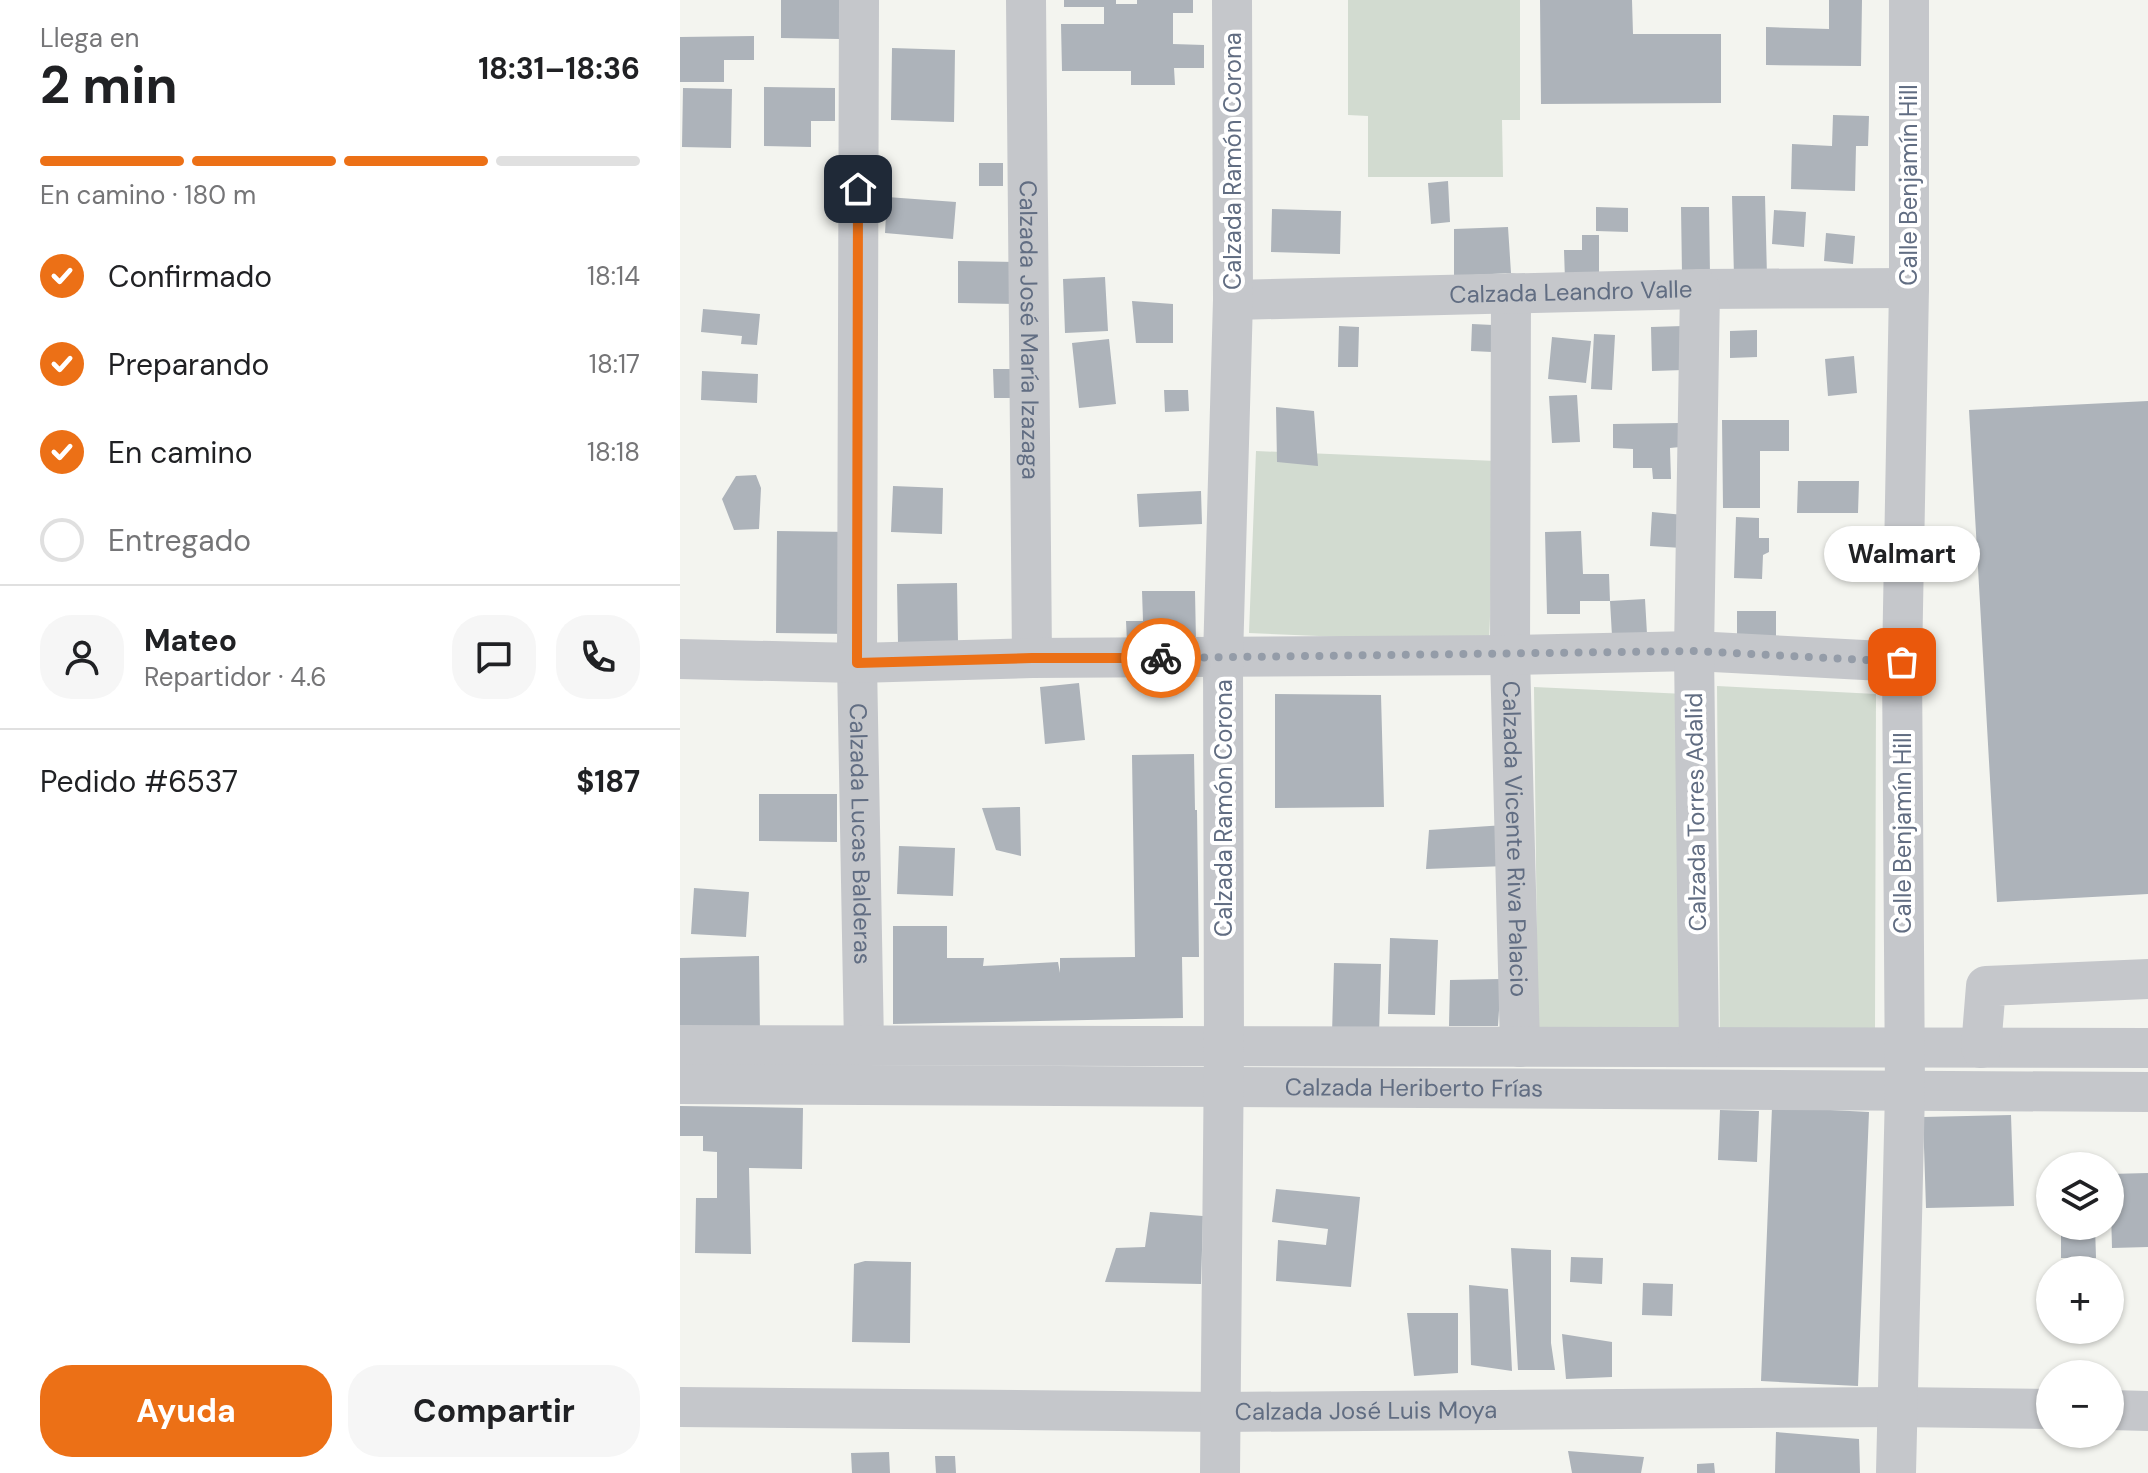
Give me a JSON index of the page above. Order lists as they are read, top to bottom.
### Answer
{
  "streets": {
    "street": [
      "Calzada Ramón Corona",
      "Calle Benjamín Hill",
      "Calzada Leandro Valle",
      "Calzada José María Izazaga",
      "Calzada Torres Adalid",
      "Calzada Lucas Balderas",
      "Calzada Vicente Riva Palacio",
      "Calzada Heriberto Frías",
      "Calzada José Luis Moya"
    ]
  },
  "crossings": [
    ["Calzada Ramón Corona", "Calzada Leandro Valle"],
    ["Calzada Ramón Corona", "Calzada Heriberto Frías"],
    ["Calzada Ramón Corona", "Calzada José Luis Moya"],
    ["Calle Benjamín Hill", "Calzada Leandro Valle"],
    ["Calle Benjamín Hill", "Calzada Heriberto Frías"],
    ["Calle Benjamín Hill", "Calzada José Luis Moya"],
    ["Calzada Leandro Valle", "Calzada Torres Adalid"],
    ["Calzada Leandro Valle", "Calzada Vicente Riva Palacio"],
    ["Calzada Torres Adalid", "Calzada Heriberto Frías"],
    ["Calzada Lucas Balderas", "Calzada Heriberto Frías"],
    ["Calzada Vicente Riva Palacio", "Calzada Heriberto Frías"]
  ],
  "places": ["Walmart"],
  "page": {
    "heading": ["2 min", "Llega en", "18:31–18:36"],
    "panel": [
      "Mateo",
      "Repartidor · 4.6",
      "Pedido #6537",
      "$187"
    ],
    "bar": "En camino · 180 m",
    "list": [
      ["Confirmado", "18:14"],
      ["Preparando", "18:17"],
      ["En camino", "18:18"],
      "Entregado"
    ],
    "bubble": "Walmart",
    "map_buttons": ["+", "−"],
    "buttons": ["Ayuda", "Compartir"]
  }
}
